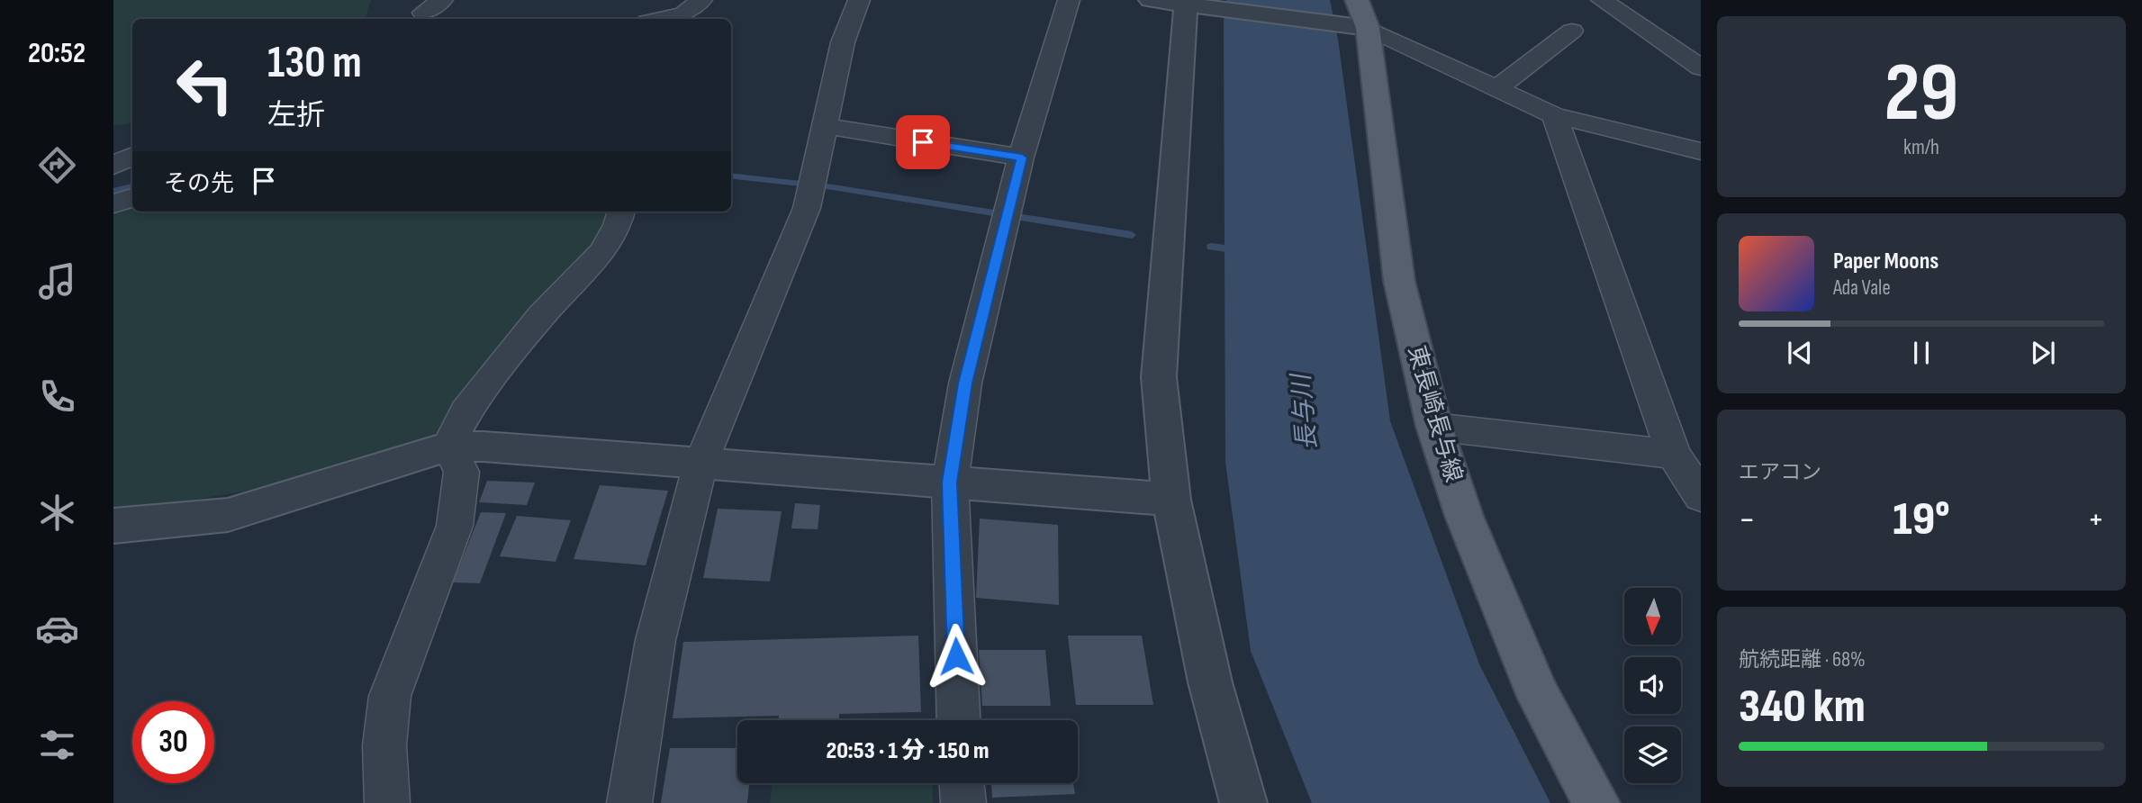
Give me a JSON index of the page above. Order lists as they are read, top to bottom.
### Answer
{
  "streets": {
    "main road": ["東長崎長与線"]
  },
  "water": ["長与川"],
  "north": "bottom",
  "page": {
    "tabs": "20:52",
    "tile": [
      ["29", "km/h"],
      "エアコン",
      ["航続距離 · 68%", "340 km"]
    ],
    "turn": ["130 m", "左折"],
    "then": "その先",
    "song": ["Paper Moons", "Ada Vale"],
    "heat": ["−", "19°", "+"],
    "limit": "30",
    "trip": "20:53 · 1 分 · 150 m"
  }
}
